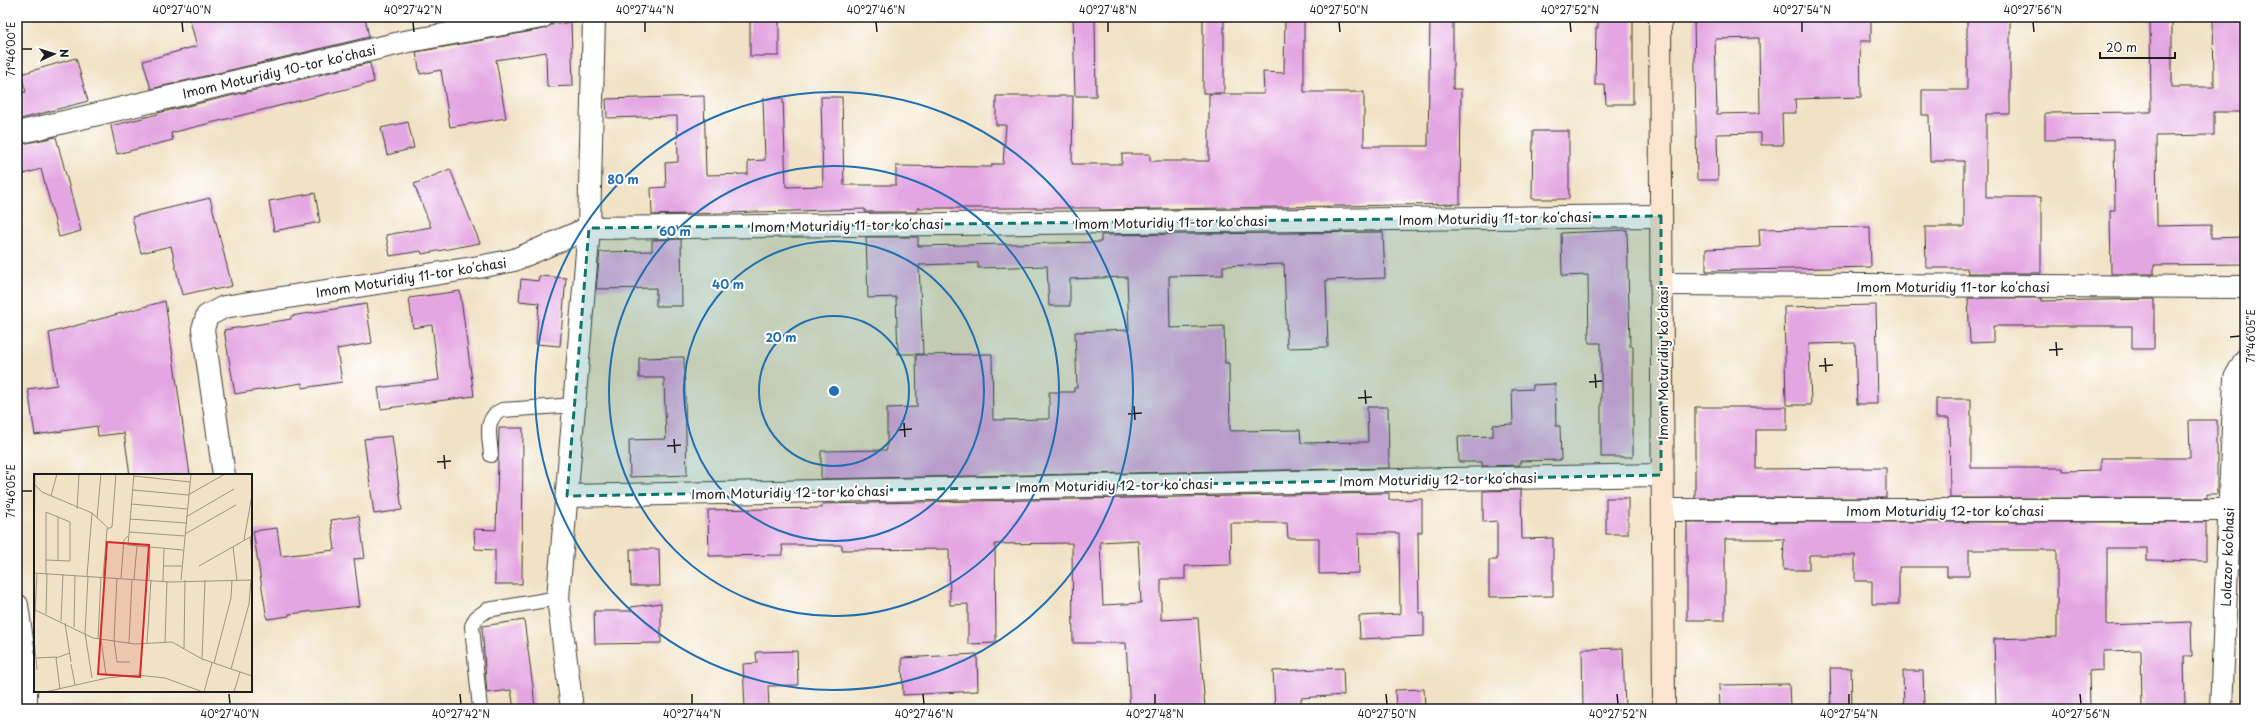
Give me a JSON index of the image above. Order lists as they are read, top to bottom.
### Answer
{
  "streets": {
    "street": [
      "Imom Moturidiy 10-tor koʻchasi",
      "Imom Moturidiy 11-tor koʻchasi",
      "Imom Moturidiy koʻchasi",
      "Imom Moturidiy 12-tor koʻchasi",
      "Lolazor ko‘chasi"
    ]
  },
  "crossings": [
    ["Imom Moturidiy 11-tor koʻchasi", "Imom Moturidiy koʻchasi"],
    ["Imom Moturidiy koʻchasi", "Imom Moturidiy 12-tor koʻchasi"],
    ["Imom Moturidiy 12-tor koʻchasi", "Lolazor ko‘chasi"]
  ],
  "scale_bar": "20 m",
  "north": "right",
  "coordinates": [
    "40°27'40\"N",
    "40°27'42\"N",
    "40°27'44\"N",
    "40°27'46\"N",
    "40°27'48\"N",
    "40°27'50\"N",
    "40°27'52\"N",
    "40°27'54\"N",
    "40°27'56\"N",
    "71°46'00\"E",
    "71°46'05\"E"
  ],
  "rings": [
    "80 m",
    "60 m",
    "40 m",
    "20 m"
  ]
}
